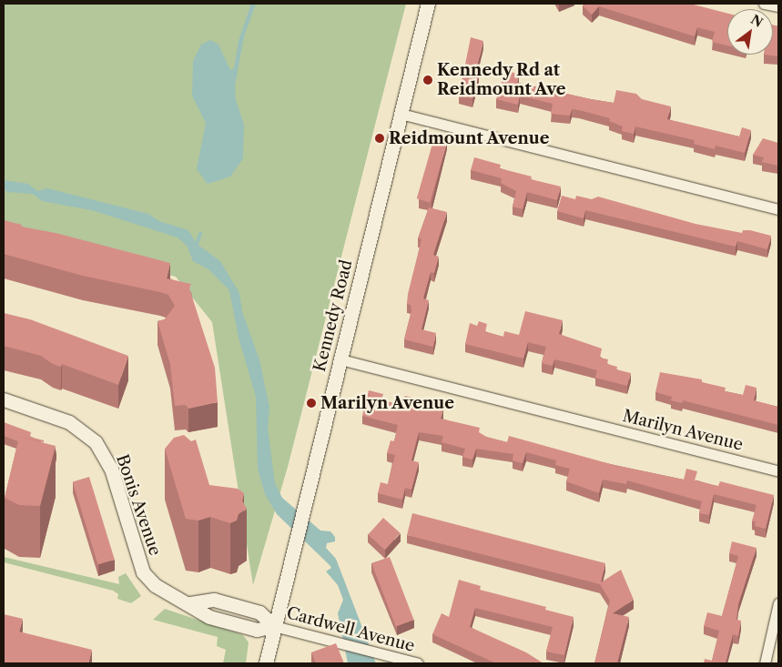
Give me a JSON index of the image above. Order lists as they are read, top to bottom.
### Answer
{
  "streets": {
    "main road": ["Kennedy Road", "Bonis Avenue"],
    "street": ["Marilyn Avenue", "Cardwell Avenue"]
  },
  "crossings": [
    ["Kennedy Road", "Marilyn Avenue"],
    ["Kennedy Road", "Bonis Avenue"],
    ["Kennedy Road", "Cardwell Avenue"],
    ["Bonis Avenue", "Cardwell Avenue"]
  ],
  "places": ["Kennedy Rd at Reidmount Ave", "Reidmount Avenue", "Marilyn Avenue"],
  "north": "top right"
}
